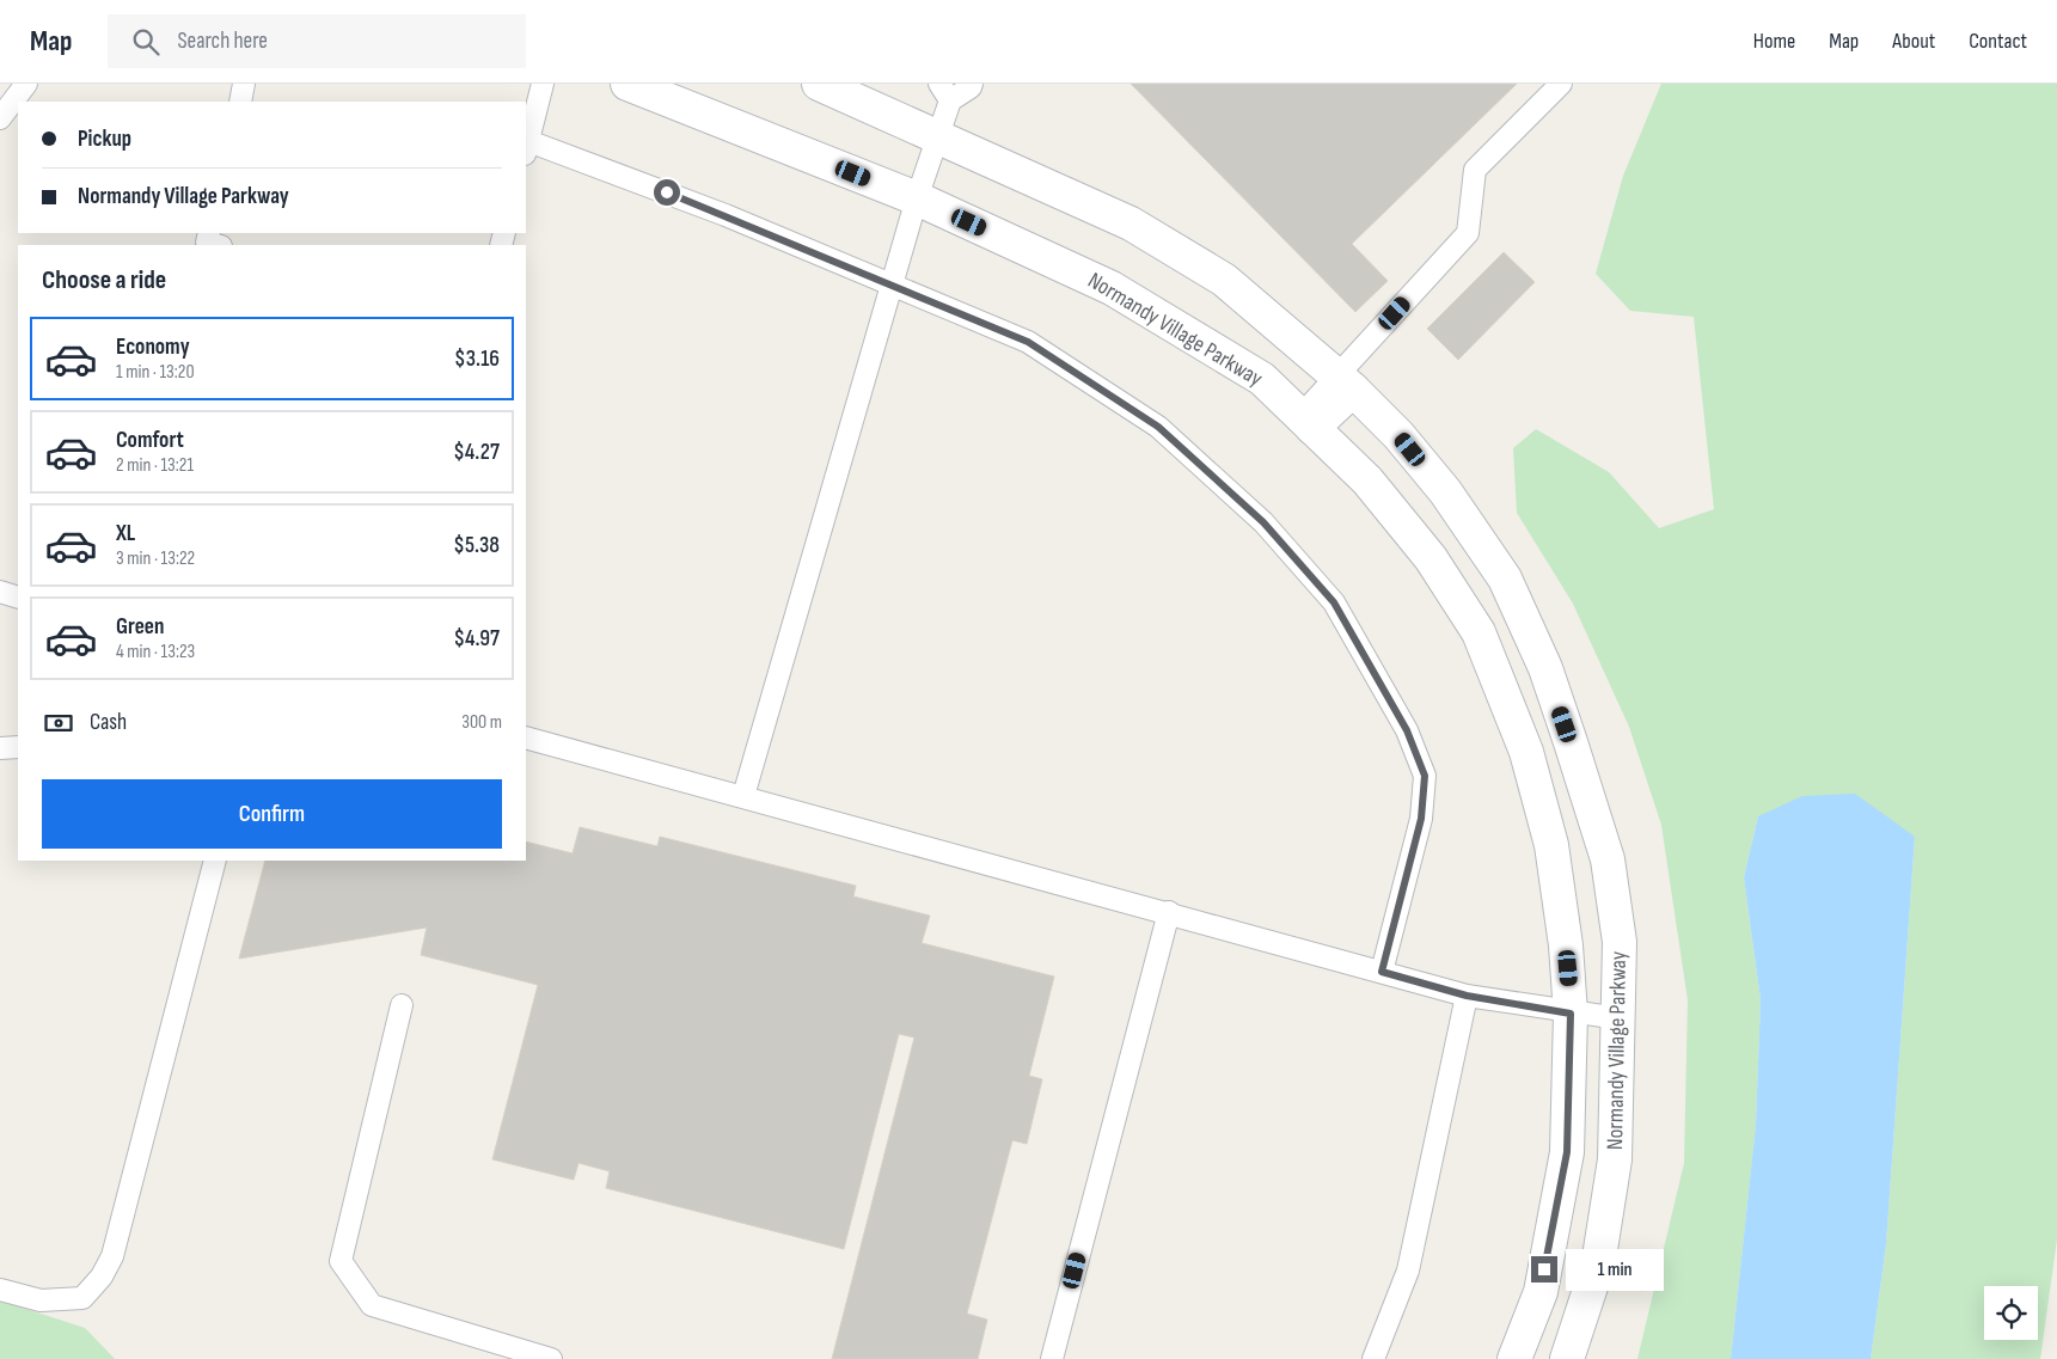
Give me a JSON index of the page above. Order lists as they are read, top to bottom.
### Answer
{
  "streets": {
    "street": ["Normandy Village Parkway"]
  },
  "page": {
    "header": "Map",
    "search": "Search here",
    "nav": [
      "Home",
      "Map",
      "About",
      "Contact"
    ],
    "banner": ["Pickup", "Normandy Village Parkway"],
    "heading": "Choose a ride",
    "list": [
      {
        "name": "Economy",
        "note": "1 min · 13:20",
        "value": "$3.16"
      },
      {
        "name": "Comfort",
        "note": "2 min · 13:21",
        "value": "$4.27"
      },
      {
        "name": "XL",
        "note": "3 min · 13:22",
        "value": "$5.38"
      },
      {
        "name": "Green",
        "note": "4 min · 13:23",
        "value": "$4.97"
      }
    ],
    "pay": ["Cash", "300 m"],
    "buttons": "Confirm",
    "bubble": "1 min"
  }
}
